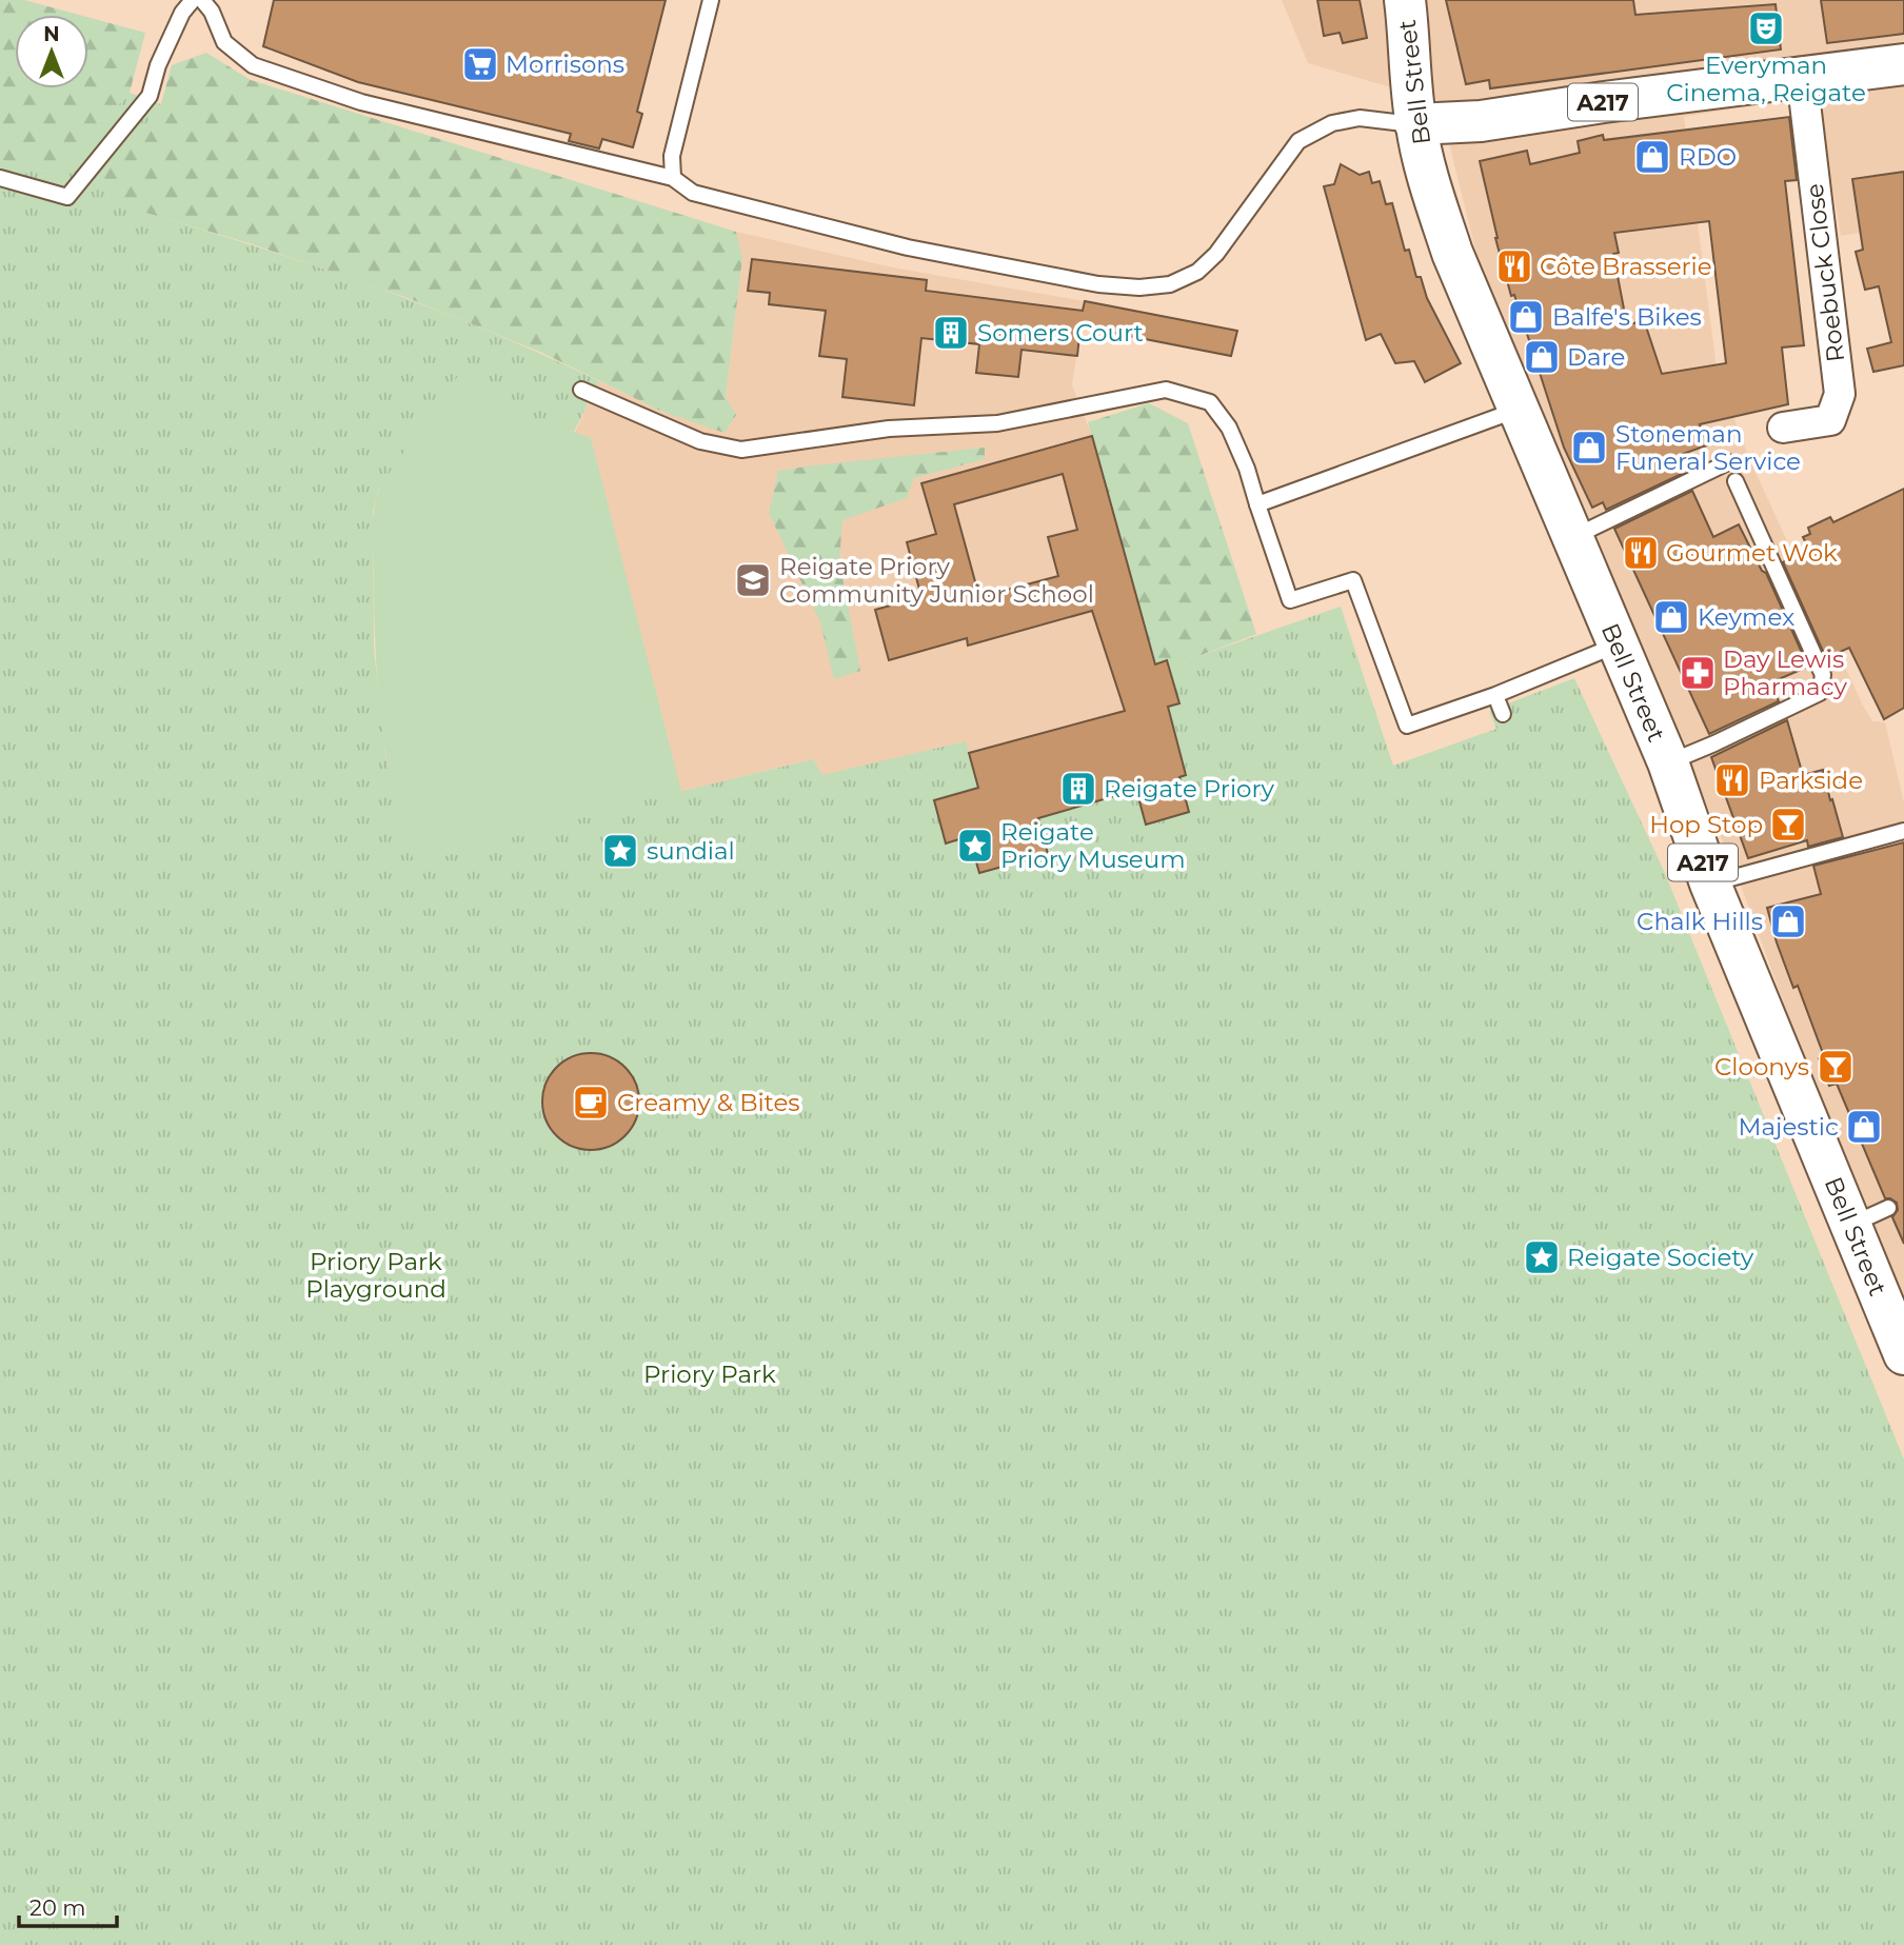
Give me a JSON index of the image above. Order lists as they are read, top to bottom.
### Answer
{
  "streets": {
    "main road": ["Bell Street", "A217"],
    "street": ["Roebuck Close"]
  },
  "crossings": [
    ["Bell Street", "A217"],
    ["A217", "Roebuck Close"]
  ],
  "parks": ["Priory Park Playground", "Priory Park"],
  "places": {
    "theatre": ["Everyman Cinema, Reigate"],
    "supermarket": ["Morrisons"],
    "shop": [
      "RDO",
      "Balfe's Bikes",
      "Dare",
      "Stoneman Funeral Service",
      "Keymex",
      "Chalk Hills",
      "Majestic"
    ],
    "restaurant": ["Côte Brasserie", "Gourmet Wok", "Parkside"],
    "building": ["Somers Court", "Reigate Priory"],
    "school or university": ["Reigate Priory Community Junior School"],
    "pharmacy": ["Day Lewis Pharmacy"],
    "bar": ["Hop Stop", "Cloonys"],
    "place": ["Reigate Priory Museum", "sundial", "Reigate Society"],
    "cafe": ["Creamy & Bites"]
  },
  "scale_bar": "20 m",
  "north": "top"
}
